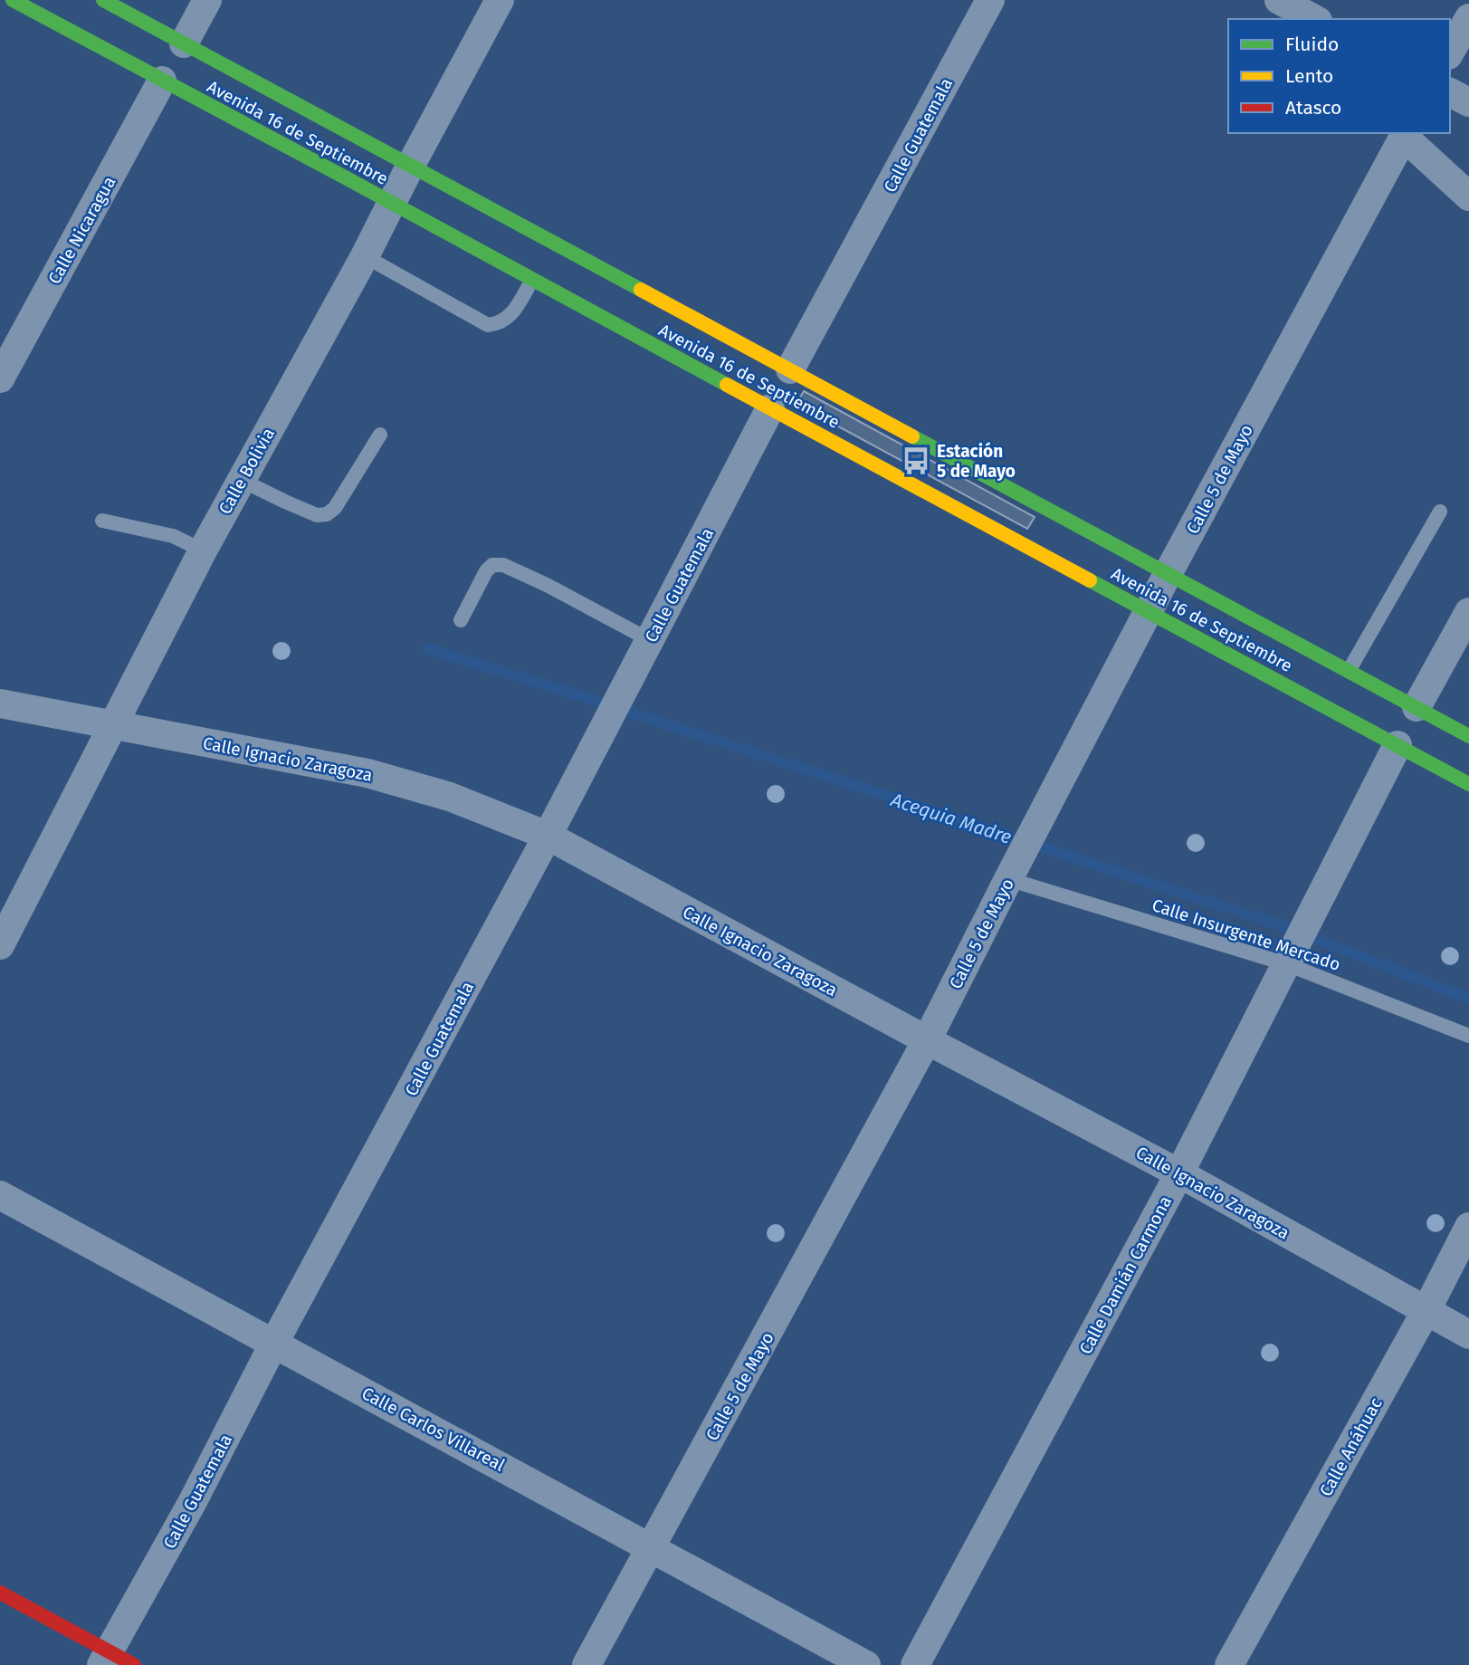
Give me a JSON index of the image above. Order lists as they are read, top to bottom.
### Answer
{
  "streets": {
    "main road": ["Avenida 16 de Septiembre"],
    "street": [
      "Calle Guatemala",
      "Calle Nicaragua",
      "Calle Bolivia",
      "Calle 5 de Mayo",
      "Calle Ignacio Zaragoza",
      "Calle Damián Carmona",
      "Calle Carlos Villareal",
      "Calle Anáhuac"
    ],
    "lane": ["Calle Insurgente Mercado"]
  },
  "crossings": [
    ["Avenida 16 de Septiembre", "Calle Guatemala"],
    ["Avenida 16 de Septiembre", "Calle Nicaragua"],
    ["Avenida 16 de Septiembre", "Calle Bolivia"],
    ["Avenida 16 de Septiembre", "Calle 5 de Mayo"],
    ["Avenida 16 de Septiembre", "Calle Damián Carmona"],
    ["Calle Guatemala", "Calle Ignacio Zaragoza"],
    ["Calle Guatemala", "Calle Carlos Villareal"],
    ["Calle Bolivia", "Calle Ignacio Zaragoza"],
    ["Calle 5 de Mayo", "Calle Ignacio Zaragoza"],
    ["Calle 5 de Mayo", "Calle Insurgente Mercado"],
    ["Calle 5 de Mayo", "Calle Carlos Villareal"],
    ["Calle Ignacio Zaragoza", "Calle Damián Carmona"],
    ["Calle Ignacio Zaragoza", "Calle Anáhuac"],
    ["Calle Insurgente Mercado", "Calle Damián Carmona"]
  ],
  "water": ["Acequia Madre"],
  "places": {
    "bus stop": ["Estación 5 de Mayo"]
  },
  "legend": ["Fluido", "Lento", "Atasco"]
}
